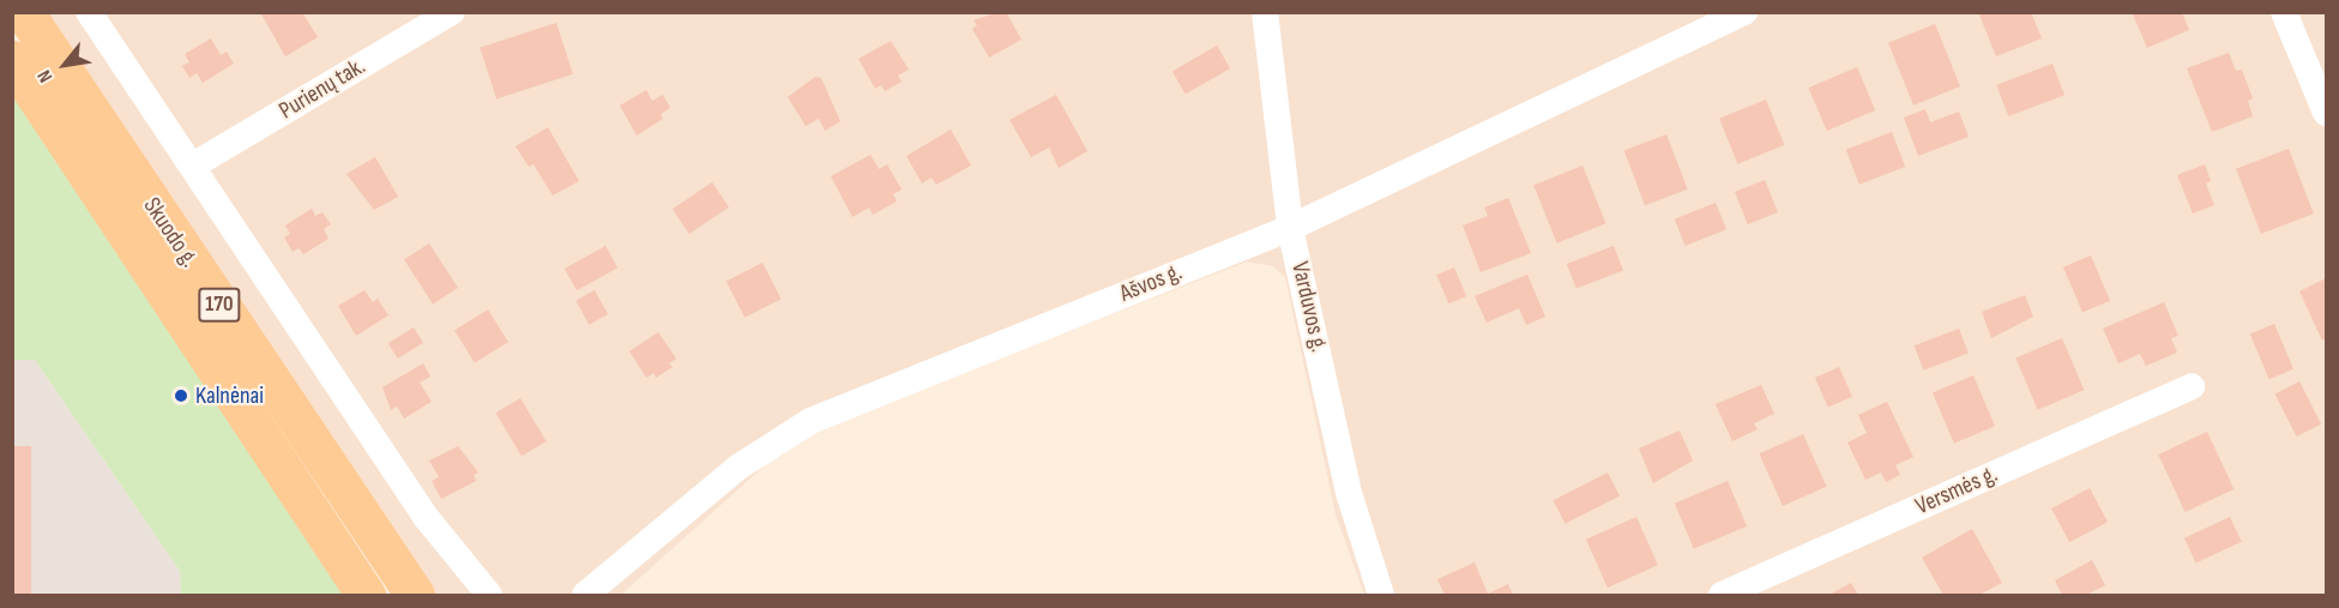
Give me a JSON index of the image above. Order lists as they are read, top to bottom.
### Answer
{
  "streets": {
    "main road": ["Skuodo g.", "170"],
    "street": [
      "Purienų tak.",
      "Ašvos g.",
      "Varduvos g.",
      "Versmės g."
    ]
  },
  "crossings": [
    ["Ašvos g.", "Varduvos g."]
  ],
  "places": ["Kalnėnai"],
  "north": "bottom left"
}
